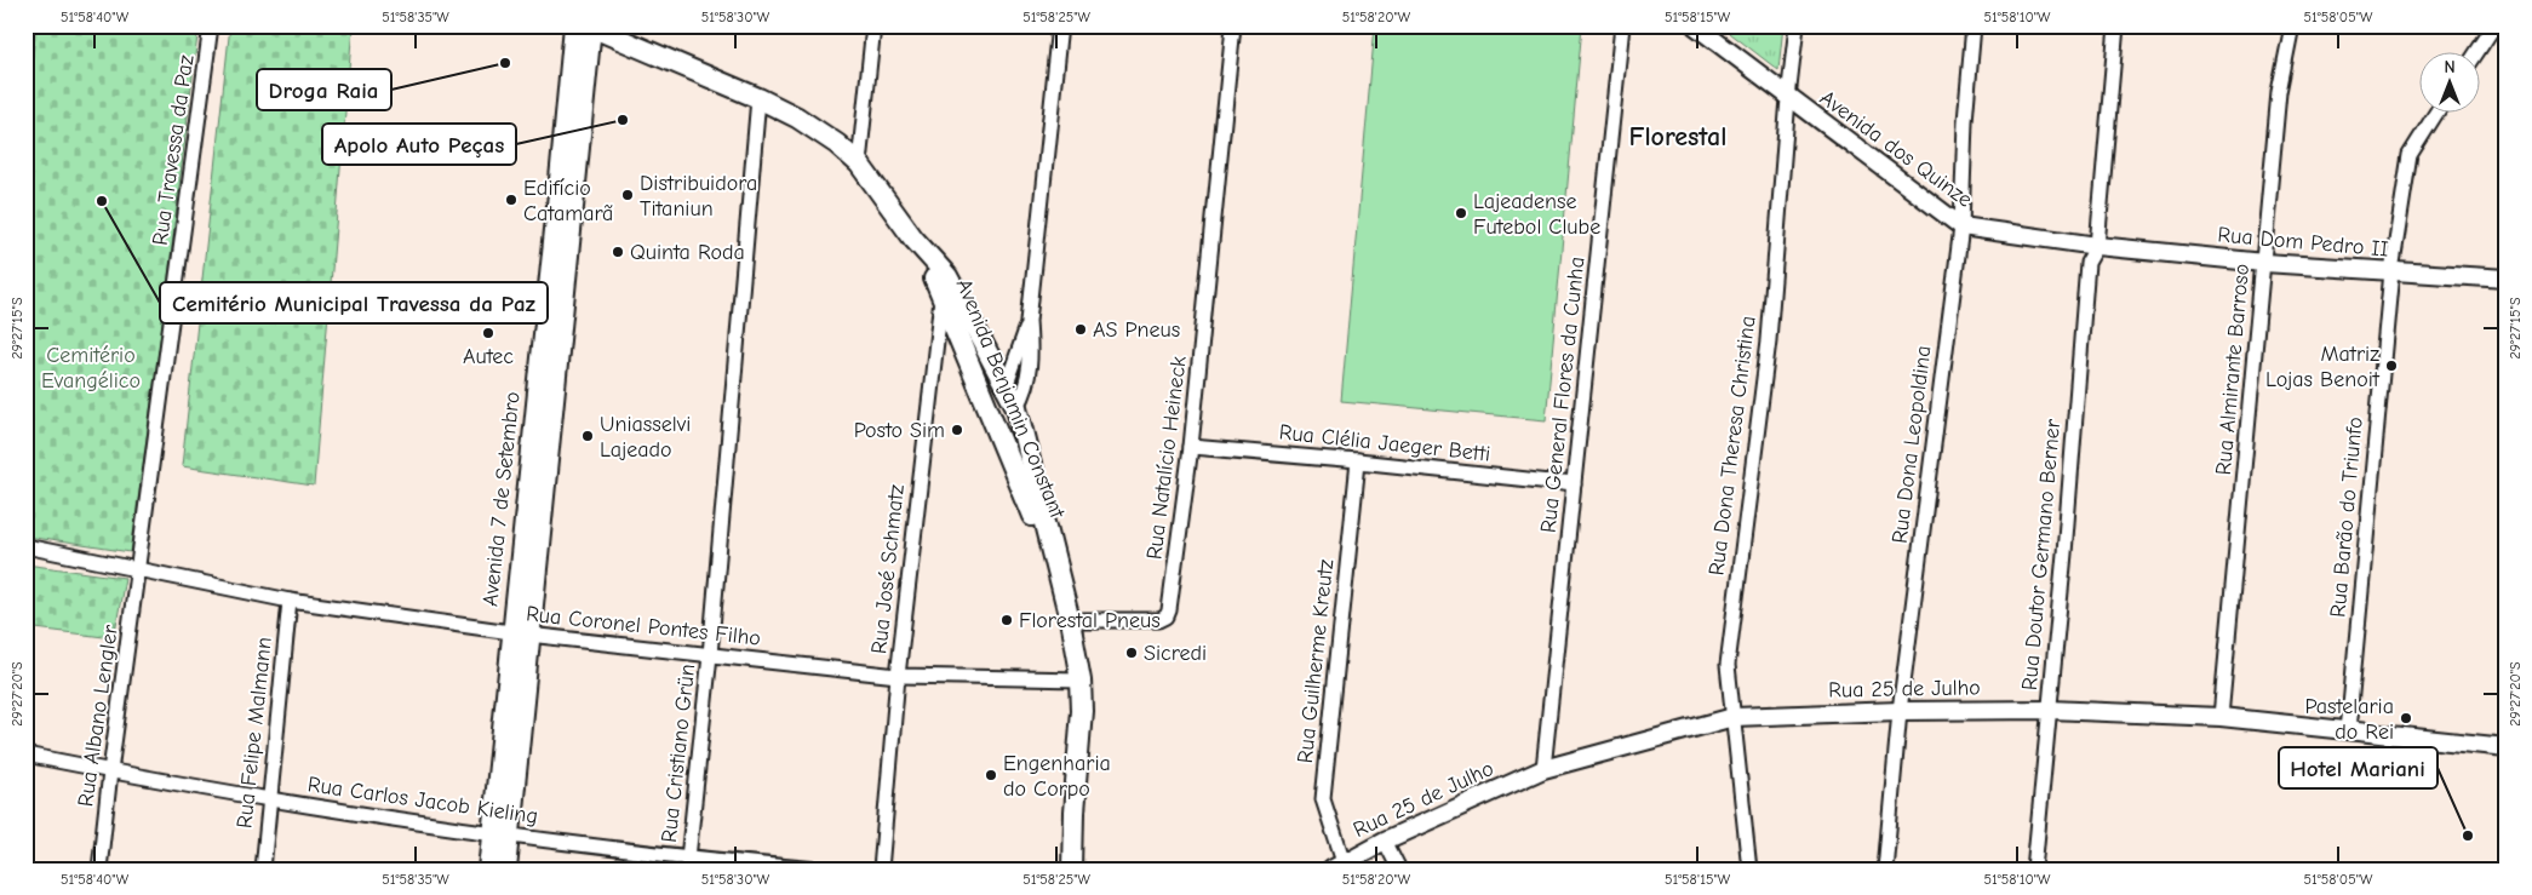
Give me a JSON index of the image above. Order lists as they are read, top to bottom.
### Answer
{
  "streets": {
    "main road": ["Avenida Benjamin Constant", "Avenida 7 de Setembro"],
    "street": [
      "Avenida dos Quinze",
      "Rua Travessa da Paz",
      "Rua Dom Pedro II",
      "Rua Almirante Barroso",
      "Rua General Flores da Cunha",
      "Rua Clélia Jaeger Betti",
      "Rua Dona Leopoldina",
      "Rua Dona Theresa Christina",
      "Rua Natalício Heineck",
      "Rua Barão do Triunfo",
      "Rua Doutor Germano Berner",
      "Rua José Schmatz",
      "Rua Coronel Pontes Filho",
      "Rua Guilherme Kreutz",
      "Rua 25 de Julho",
      "Rua Albano Lengler",
      "Rua Felipe Malmann",
      "Rua Cristiano Grün",
      "Rua Carlos Jacob Kieling"
    ]
  },
  "crossings": [
    ["Avenida dos Quinze", "Rua Dom Pedro II"],
    ["Avenida dos Quinze", "Rua Dona Leopoldina"],
    ["Avenida dos Quinze", "Rua Dona Theresa Christina"],
    ["Avenida dos Quinze", "Rua Doutor Germano Berner"],
    ["Rua Travessa da Paz", "Rua Coronel Pontes Filho"],
    ["Rua Travessa da Paz", "Rua Albano Lengler"],
    ["Rua Dom Pedro II", "Rua Almirante Barroso"],
    ["Rua Dom Pedro II", "Rua Barão do Triunfo"],
    ["Rua Dom Pedro II", "Rua Doutor Germano Berner"],
    ["Rua Almirante Barroso", "Rua 25 de Julho"],
    ["Rua General Flores da Cunha", "Rua Clélia Jaeger Betti"],
    ["Rua General Flores da Cunha", "Rua 25 de Julho"],
    ["Avenida Benjamin Constant", "Rua Natalício Heineck"],
    ["Avenida Benjamin Constant", "Avenida 7 de Setembro"],
    ["Avenida Benjamin Constant", "Rua José Schmatz"],
    ["Avenida Benjamin Constant", "Rua Coronel Pontes Filho"],
    ["Avenida Benjamin Constant", "Rua Cristiano Grün"],
    ["Rua Clélia Jaeger Betti", "Rua Natalício Heineck"],
    ["Rua Clélia Jaeger Betti", "Rua Guilherme Kreutz"],
    ["Rua Dona Leopoldina", "Rua 25 de Julho"],
    ["Rua Dona Theresa Christina", "Rua 25 de Julho"],
    ["Avenida 7 de Setembro", "Rua Coronel Pontes Filho"],
    ["Avenida 7 de Setembro", "Rua Carlos Jacob Kieling"],
    ["Rua Barão do Triunfo", "Rua 25 de Julho"],
    ["Rua Doutor Germano Berner", "Rua 25 de Julho"],
    ["Rua José Schmatz", "Rua Coronel Pontes Filho"],
    ["Rua Coronel Pontes Filho", "Rua Albano Lengler"],
    ["Rua Coronel Pontes Filho", "Rua Felipe Malmann"],
    ["Rua Coronel Pontes Filho", "Rua Cristiano Grün"],
    ["Rua Guilherme Kreutz", "Rua 25 de Julho"],
    ["Rua Albano Lengler", "Rua Carlos Jacob Kieling"],
    ["Rua Felipe Malmann", "Rua Carlos Jacob Kieling"],
    ["Rua Cristiano Grün", "Rua Carlos Jacob Kieling"]
  ],
  "districts": ["Florestal"],
  "parks": ["Cemitério Evangélico"],
  "places": [
    "Droga Raia",
    "Apolo Auto Peças",
    "Distribuidora Titaniun",
    "Edifício Catamarã",
    "Cemitério Municipal Travessa da Paz",
    "Lajeadense Futebol Clube",
    "Quinta Roda",
    "AS Pneus",
    "Autec",
    "Matriz Lojas Benoit",
    "Posto Sim",
    "Uniasselvi Lajeado",
    "Florestal Pneus",
    "Sicredi",
    "Pastelaria do Rei",
    "Engenharia do Corpo",
    "Hotel Mariani"
  ],
  "north": "top",
  "coordinates": [
    "51°58'40\"W",
    "51°58'35\"W",
    "51°58'30\"W",
    "51°58'25\"W",
    "51°58'20\"W",
    "51°58'15\"W",
    "51°58'10\"W",
    "51°58'05\"W",
    "29°27'15\"S",
    "29°27'20\"S"
  ]
}
